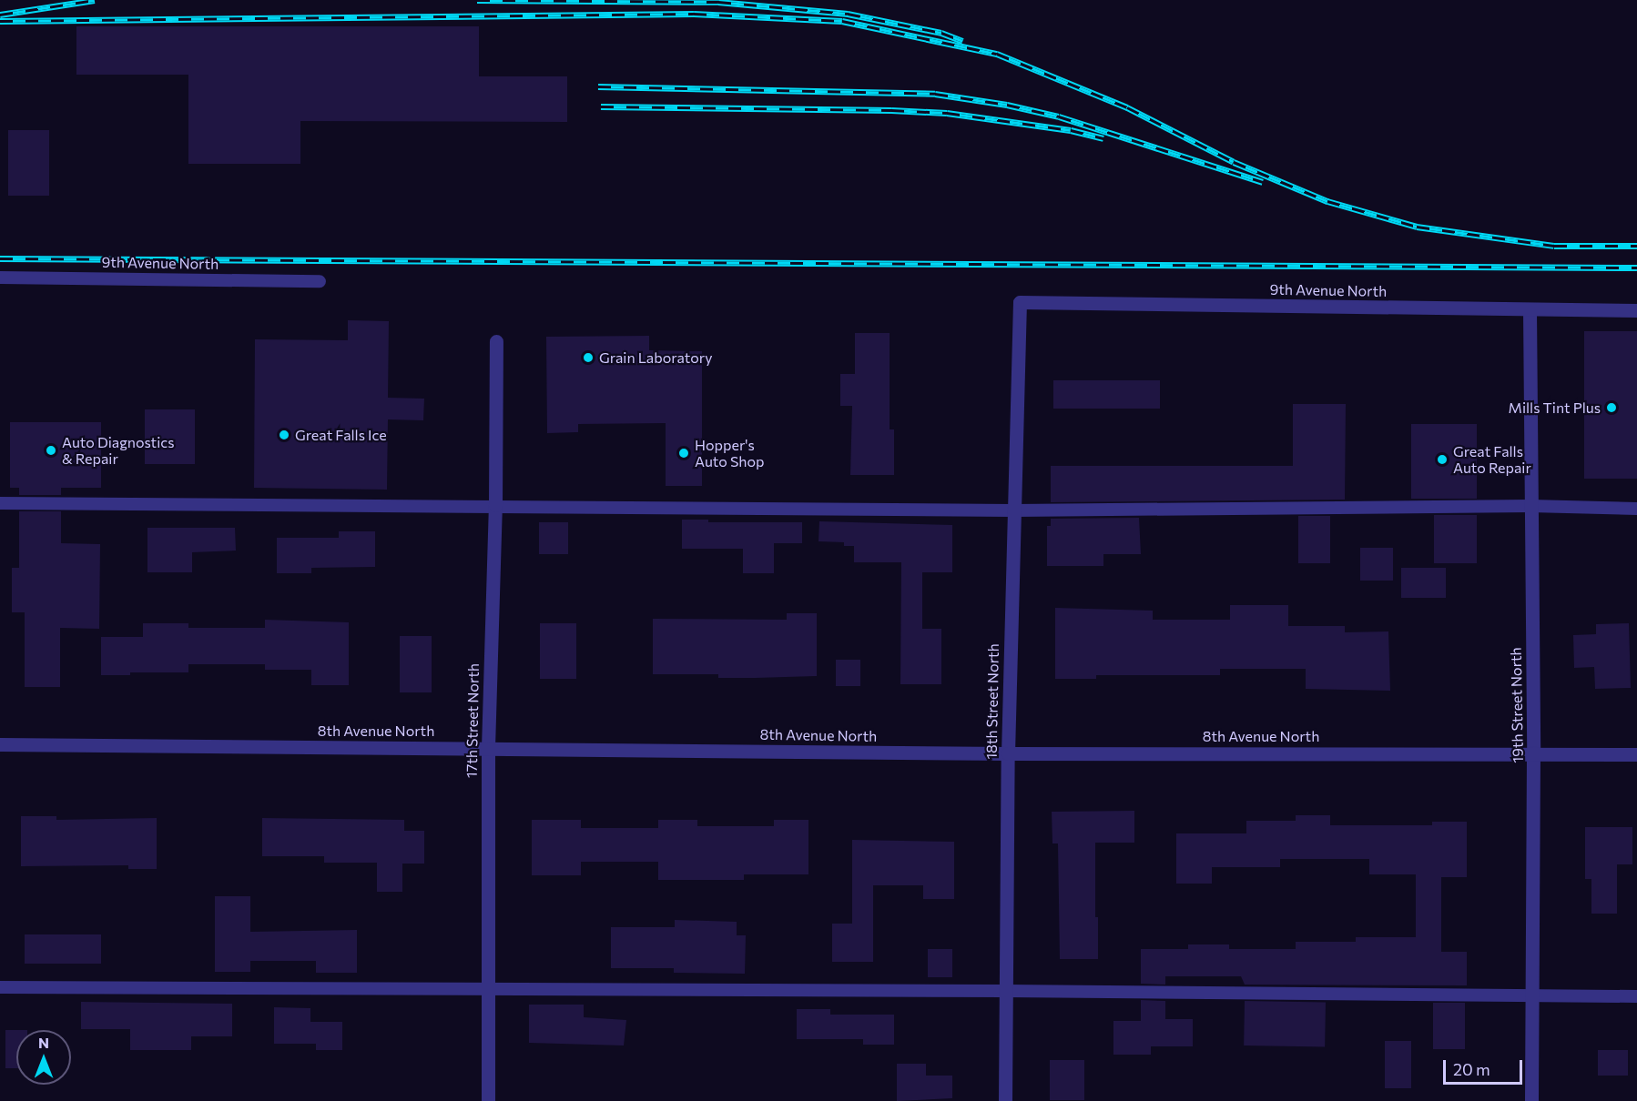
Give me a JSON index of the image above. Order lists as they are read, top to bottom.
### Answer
{
  "streets": {
    "street": [
      "9th Avenue North",
      "18th Street North",
      "19th Street North",
      "17th Street North",
      "8th Avenue North"
    ]
  },
  "crossings": [
    ["9th Avenue North", "18th Street North"],
    ["9th Avenue North", "19th Street North"],
    ["18th Street North", "8th Avenue North"],
    ["19th Street North", "8th Avenue North"],
    ["17th Street North", "8th Avenue North"]
  ],
  "places": [
    "Grain Laboratory",
    "Mills Tint Plus",
    "Great Falls Ice",
    "Auto Diagnostics & Repair",
    "Hopper's Auto Shop",
    "Great Falls Auto Repair"
  ],
  "scale_bar": "20 m",
  "north": "top"
}
